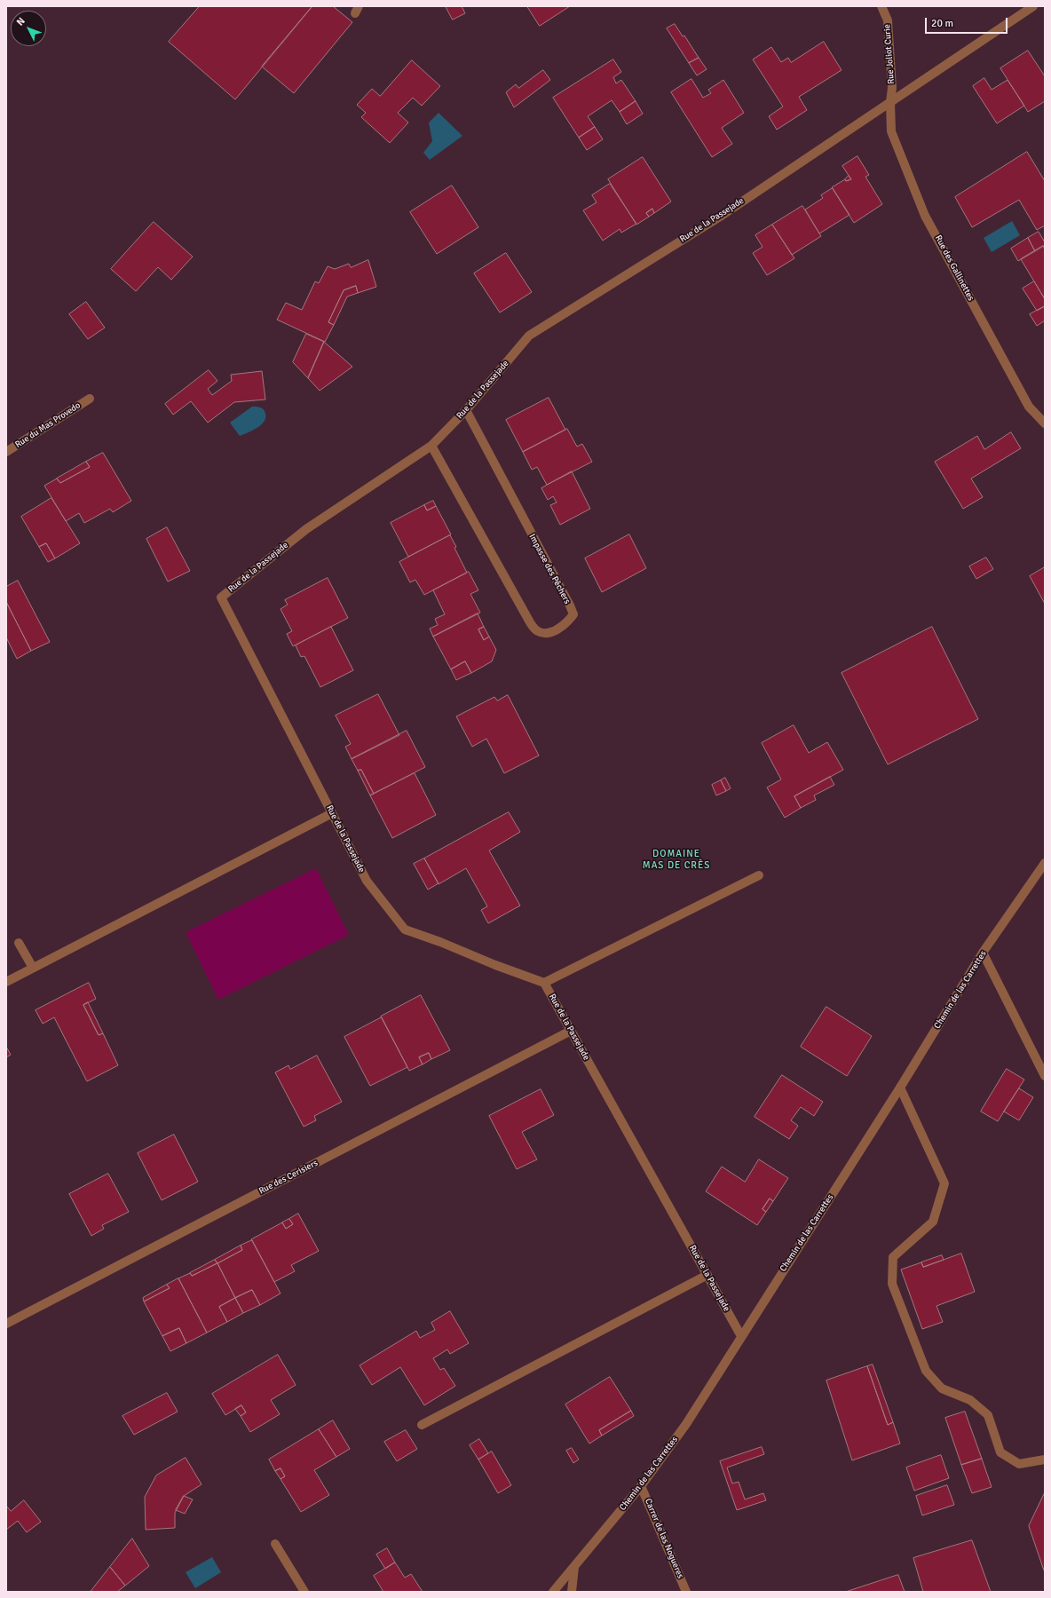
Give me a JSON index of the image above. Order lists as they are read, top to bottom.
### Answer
{
  "streets": {
    "street": [
      "Rue Joliot Curie",
      "Rue de la Passejade",
      "Rue des Gallinettes",
      "Rue du Mas Provedo",
      "Impasse des Pêchers",
      "Chemin de las Carrettes",
      "Rue des Cerisiers",
      "Carrer de las Nogueres"
    ]
  },
  "crossings": [
    ["Rue Joliot Curie", "Rue de la Passejade"],
    ["Rue Joliot Curie", "Rue des Gallinettes"],
    ["Rue de la Passejade", "Rue des Gallinettes"],
    ["Rue de la Passejade", "Impasse des Pêchers"],
    ["Rue de la Passejade", "Chemin de las Carrettes"],
    ["Rue de la Passejade", "Rue des Cerisiers"],
    ["Chemin de las Carrettes", "Carrer de las Nogueres"]
  ],
  "districts": ["DOMAINE MAS DE CRÈS"],
  "scale_bar": "20 m",
  "north": "top left"
}
